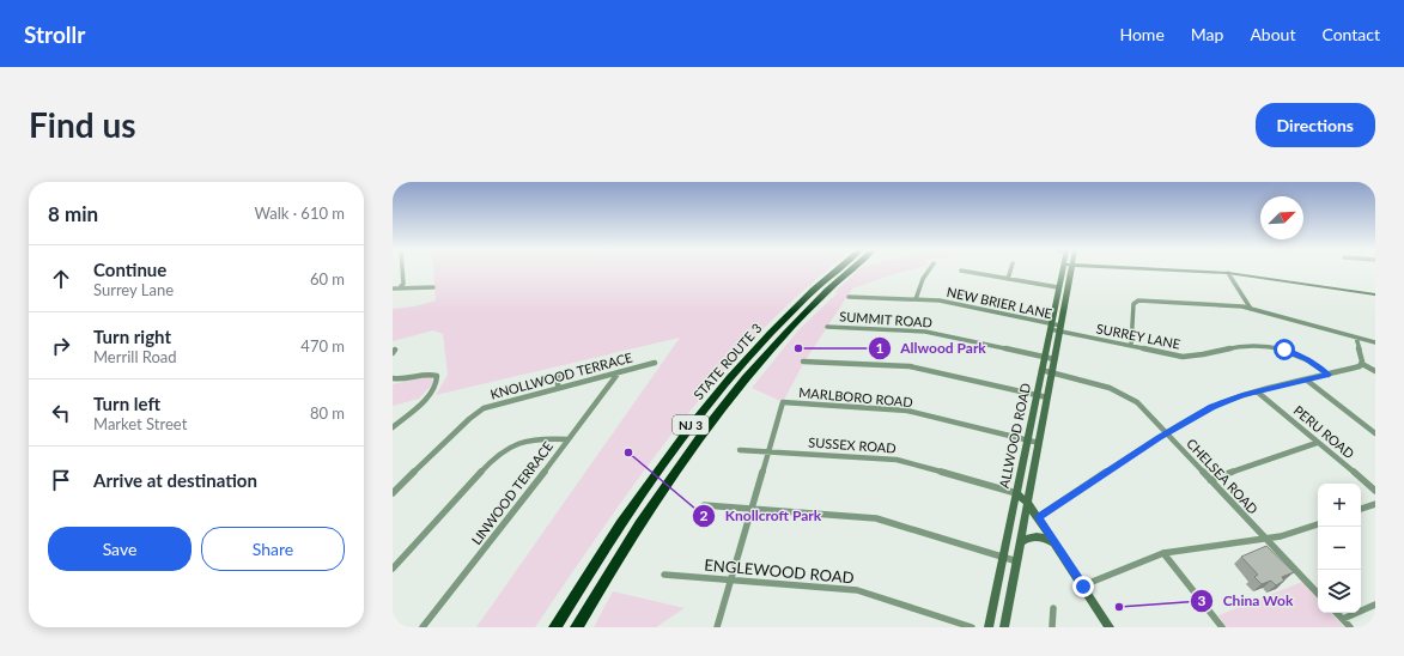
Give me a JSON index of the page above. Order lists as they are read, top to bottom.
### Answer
{
  "streets": {
    "highway": ["STATE ROUTE 3", "NJ 3"],
    "main road": ["ALLWOOD ROAD"],
    "street": [
      "NEW BRIER LANE",
      "SUMMIT ROAD",
      "SURREY LANE",
      "KNOLLWOOD TERRACE",
      "MARLBORO ROAD",
      "PERU ROAD",
      "SUSSEX ROAD",
      "CHELSEA ROAD",
      "LINWOOD TERRACE",
      "ENGLEWOOD ROAD"
    ]
  },
  "crossings": [
    ["NEW BRIER LANE", "SURREY LANE"],
    ["NEW BRIER LANE", "ALLWOOD ROAD"],
    ["SUMMIT ROAD", "ALLWOOD ROAD"],
    ["SURREY LANE", "ALLWOOD ROAD"],
    ["KNOLLWOOD TERRACE", "LINWOOD TERRACE"],
    ["MARLBORO ROAD", "ALLWOOD ROAD"],
    ["MARLBORO ROAD", "SUSSEX ROAD"],
    ["ALLWOOD ROAD", "SUSSEX ROAD"],
    ["ALLWOOD ROAD", "CHELSEA ROAD"]
  ],
  "places": ["Allwood Park", "Knollcroft Park", "China Wok"],
  "north": "top right",
  "page": {
    "header": "Strollr",
    "nav": [
      "Home",
      "Map",
      "About",
      "Contact"
    ],
    "buttons": [
      "Directions",
      ["Save", "Share"]
    ],
    "title": "Find us",
    "heading": ["8 min", "Walk · 610 m"],
    "list": [
      ["Continue", "Surrey Lane", "60 m"],
      ["Turn right", "Merrill Road", "470 m"],
      ["Turn left", "Market Street", "80 m"],
      "Arrive at destination"
    ],
    "map_buttons": ["+", "−"]
  }
}
